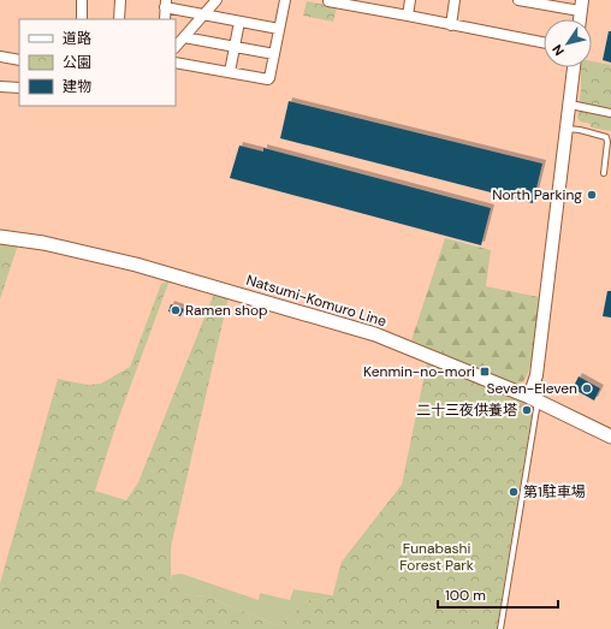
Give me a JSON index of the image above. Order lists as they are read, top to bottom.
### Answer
{
  "streets": {
    "main road": ["Natsumi-Komuro Line"]
  },
  "parks": ["Funabashi Forest Park"],
  "places": {
    "other": [
      "North Parking",
      "Ramen shop",
      "Seven-Eleven",
      "二十三夜供養塔",
      "第1駐車場"
    ],
    "transit": ["Kenmin-no-mori"]
  },
  "legend": ["道路", "公園", "建物"],
  "scale_bar": "100 m",
  "north": "bottom left"
}
